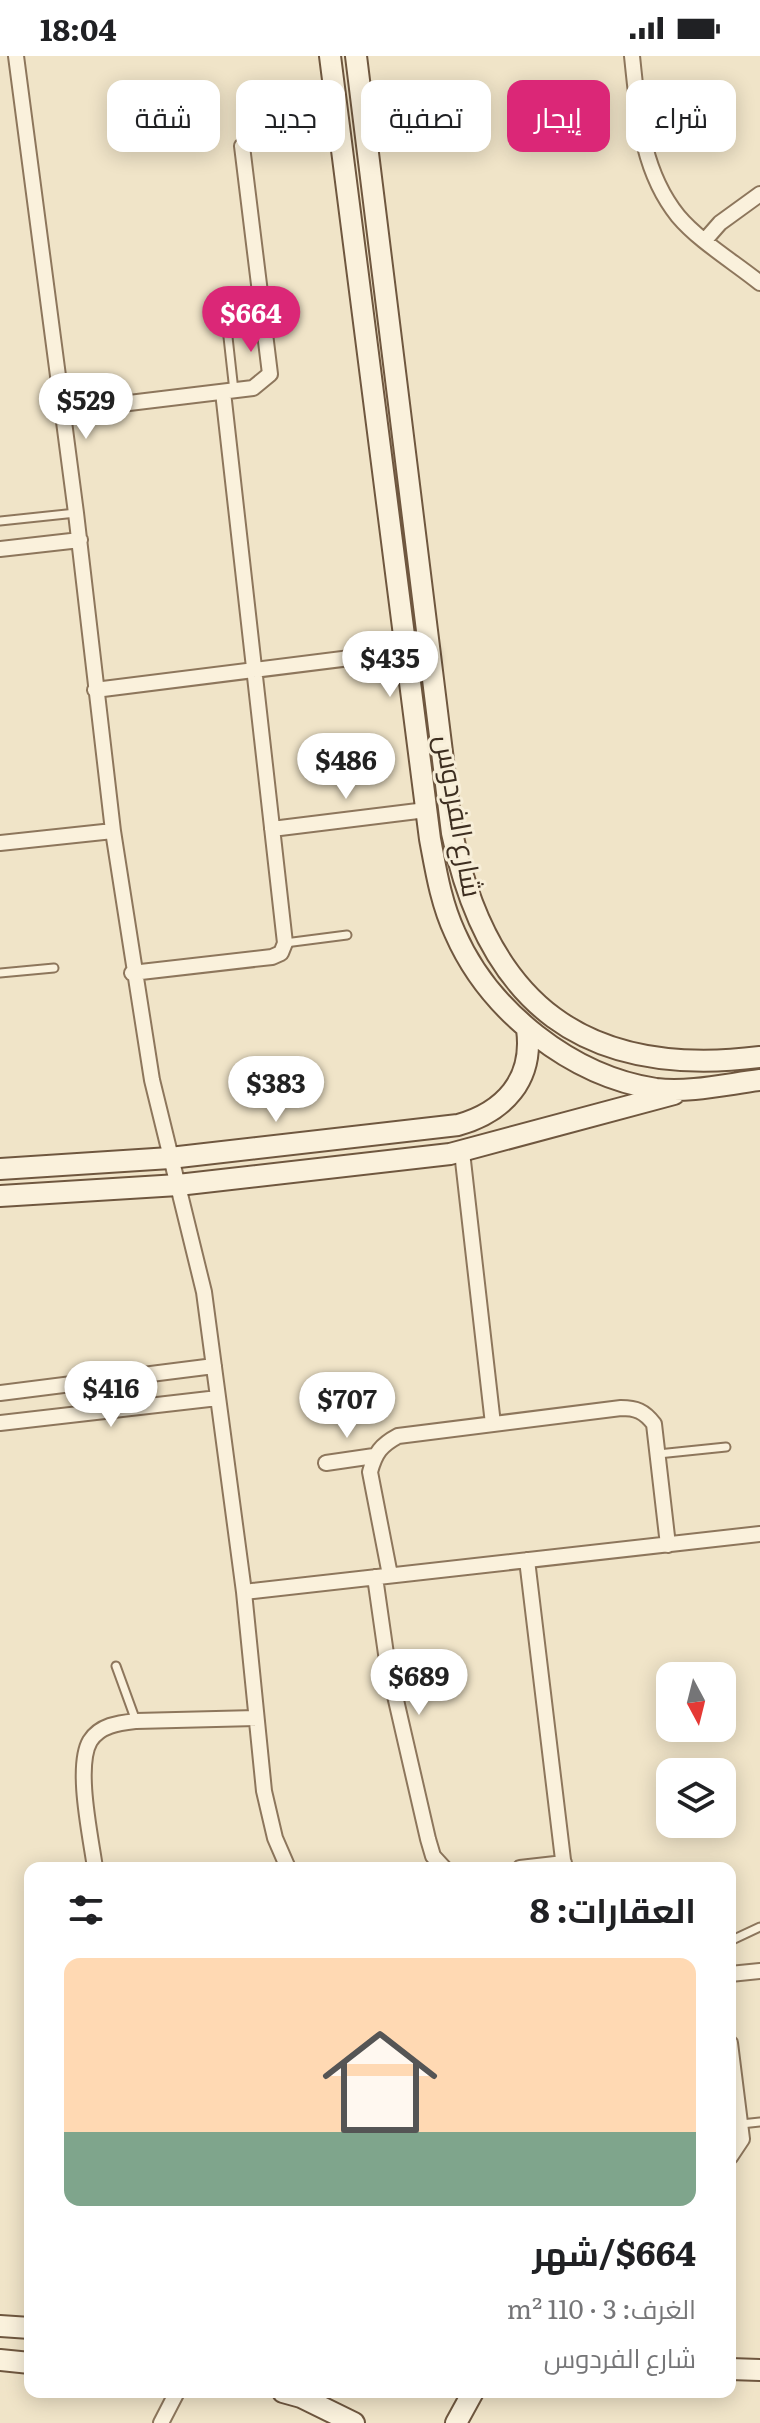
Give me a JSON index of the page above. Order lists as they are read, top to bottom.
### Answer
{
  "streets": {
    "street": ["شارع الفردوس"]
  },
  "north": "bottom",
  "page": {
    "status": "18:04",
    "chip": [
      "شراء",
      "إيجار",
      "تصفية",
      "جديد",
      "شقة"
    ],
    "price": [
      "$664",
      "$529",
      "$435",
      "$486",
      "$383",
      "$416",
      "$707",
      "$689"
    ],
    "heading": "العقارات: 8",
    "list": [
      {
        "name": "$664/شهر",
        "note": "الغرف: 3 · 110 m² · شارع الفردوس"
      }
    ]
  }
}
